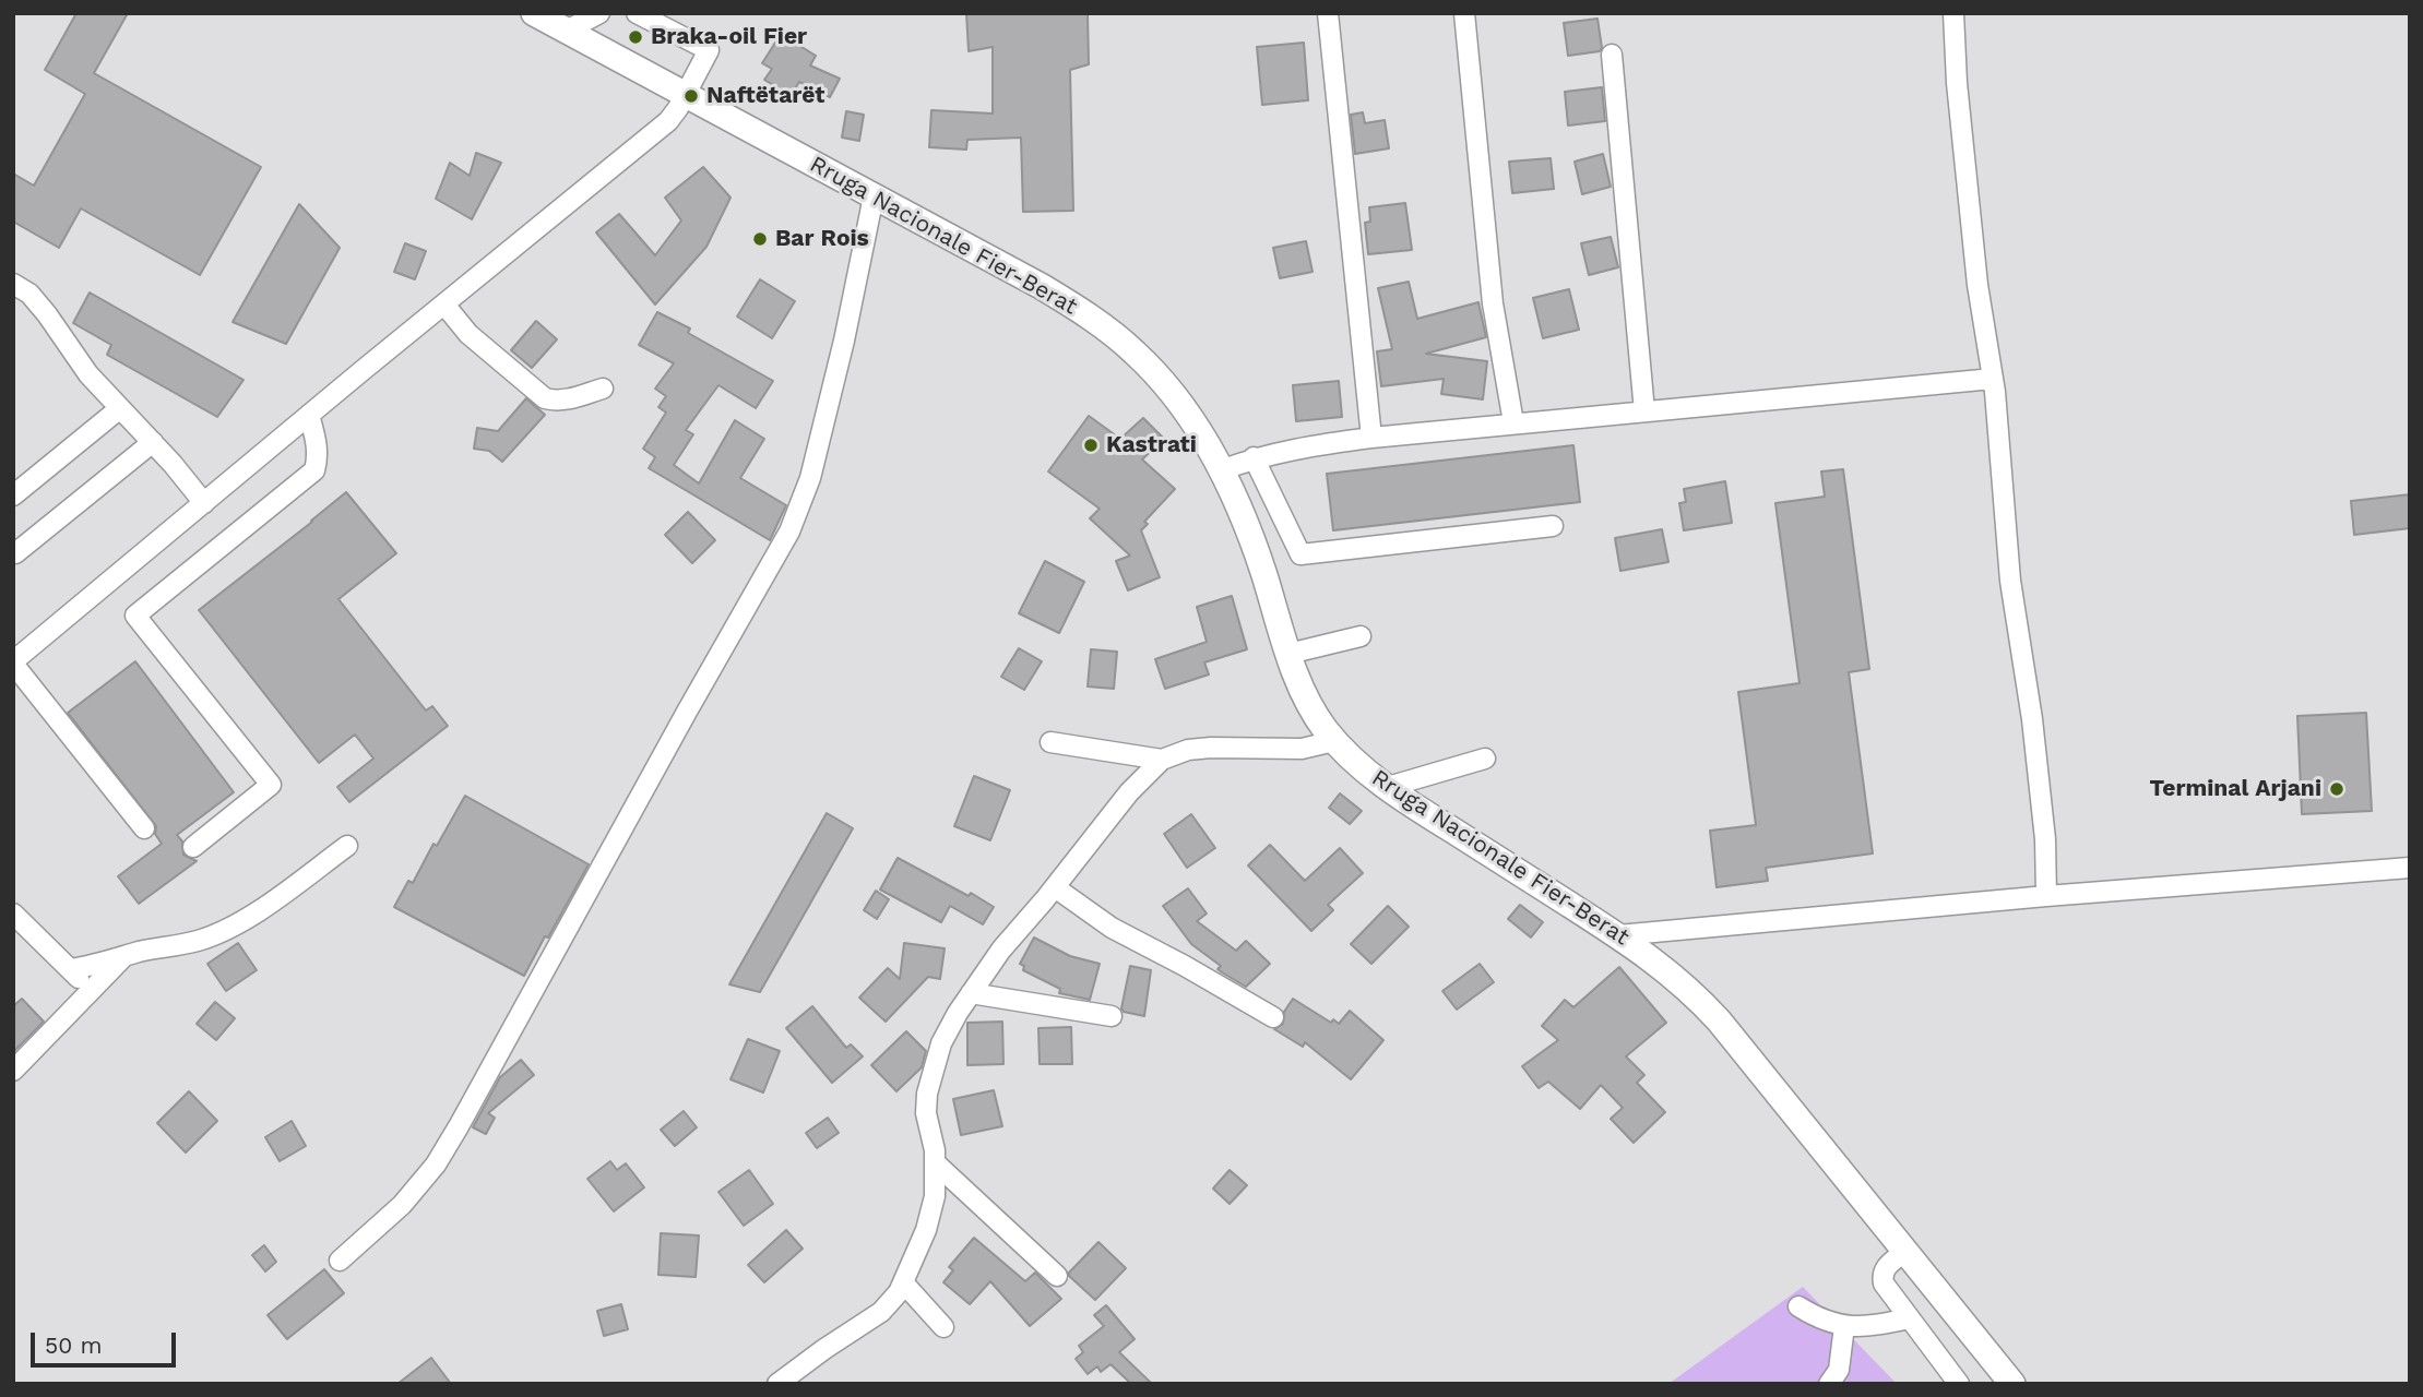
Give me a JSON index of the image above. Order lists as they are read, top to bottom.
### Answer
{
  "streets": {
    "main road": ["Rruga Nacionale Fier-Berat"]
  },
  "places": [
    "Braka-oil Fier",
    "Naftëtarët",
    "Bar Rois",
    "Kastrati",
    "Terminal Arjani"
  ],
  "scale_bar": "50 m"
}
